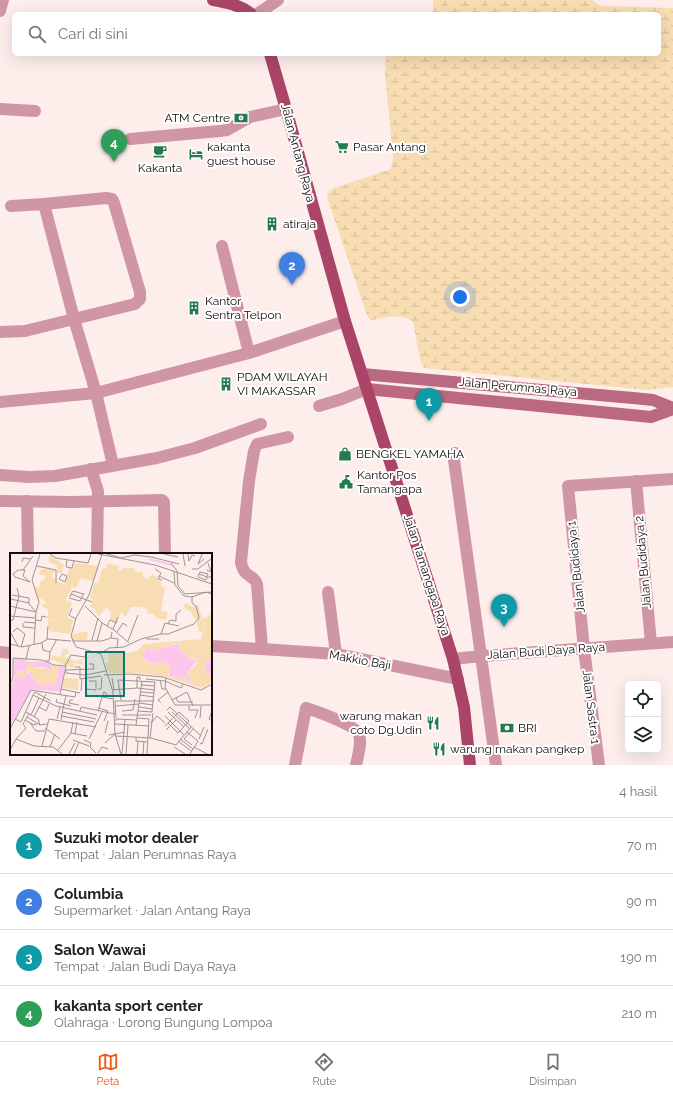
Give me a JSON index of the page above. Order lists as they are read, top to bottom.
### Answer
{
  "streets": {
    "main road": ["Jalan Antang Raya", "Jalan Tamangapa Raya"],
    "street": [
      "Jalan Perumnas Raya",
      "Jalan Budidaya 2",
      "Jalan Budidaya 1",
      "Jalan Budi Daya Raya",
      "Makkio Baji",
      "Jalan Sastra 1"
    ]
  },
  "crossings": [
    ["Jalan Antang Raya", "Jalan Perumnas Raya"],
    ["Jalan Antang Raya", "Jalan Tamangapa Raya"],
    ["Jalan Perumnas Raya", "Jalan Tamangapa Raya"],
    ["Jalan Budidaya 2", "Jalan Budidaya 1"],
    ["Jalan Budidaya 2", "Jalan Budi Daya Raya"],
    ["Jalan Budidaya 1", "Jalan Budi Daya Raya"],
    ["Jalan Budidaya 1", "Jalan Sastra 1"],
    ["Jalan Tamangapa Raya", "Makkio Baji"],
    ["Jalan Budi Daya Raya", "Jalan Sastra 1"]
  ],
  "places": {
    "bank": ["ATM Centre", "BRI"],
    "supermarket": ["Pasar Antang"],
    "cafe": ["Kakanta"],
    "hotel": ["kakanta guest house"],
    "building": ["atiraja", "Kantor Sentra Telpon", "PDAM WILAYAH VI MAKASSAR"],
    "shop": ["BENGKEL YAMAHA"],
    "public building": ["Kantor Pos Tamangapa"],
    "restaurant": ["warung makan coto Dg.Udin", "warung makan pangkep"]
  },
  "page": {
    "search": "Cari di sini",
    "pins": [
      "4",
      "2",
      "1",
      "3"
    ],
    "heading": ["Terdekat", "4 hasil"],
    "list": [
      {
        "mark": "1",
        "name": "Suzuki motor dealer",
        "note": "Tempat · Jalan Perumnas Raya",
        "value": "70 m"
      },
      {
        "mark": "2",
        "name": "Columbia",
        "note": "Supermarket · Jalan Antang Raya",
        "value": "90 m"
      },
      {
        "mark": "3",
        "name": "Salon Wawai",
        "note": "Tempat · Jalan Budi Daya Raya",
        "value": "190 m"
      },
      {
        "mark": "4",
        "name": "kakanta sport center",
        "note": "Olahraga · Lorong Bungung Lompoa",
        "value": "210 m"
      }
    ],
    "nav": ["Peta", "Rute", "Disimpan"]
  }
}
